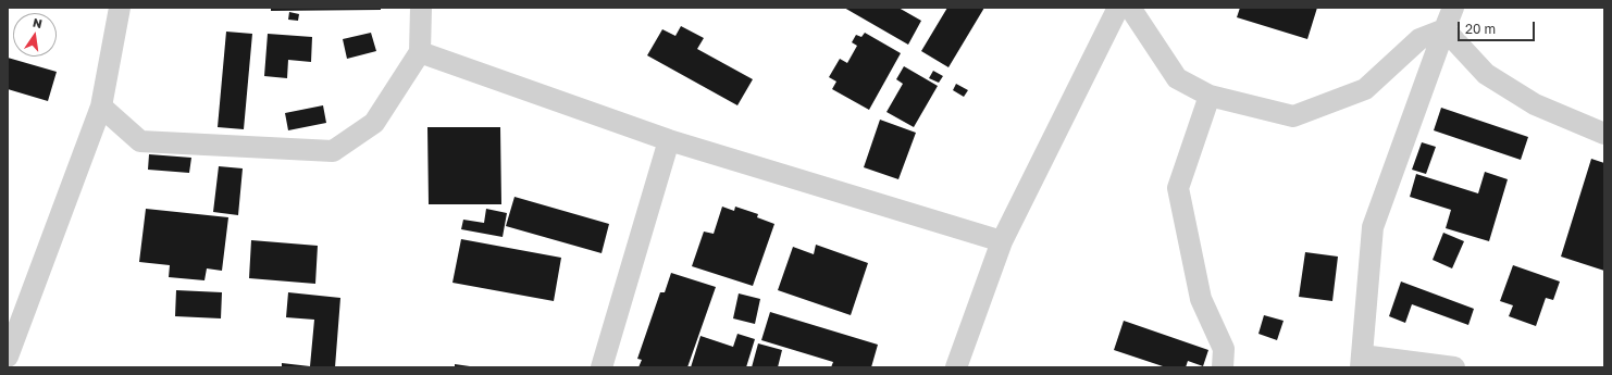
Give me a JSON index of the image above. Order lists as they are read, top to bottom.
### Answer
{
  "scale_bar": "20 m",
  "north": "top"
}
